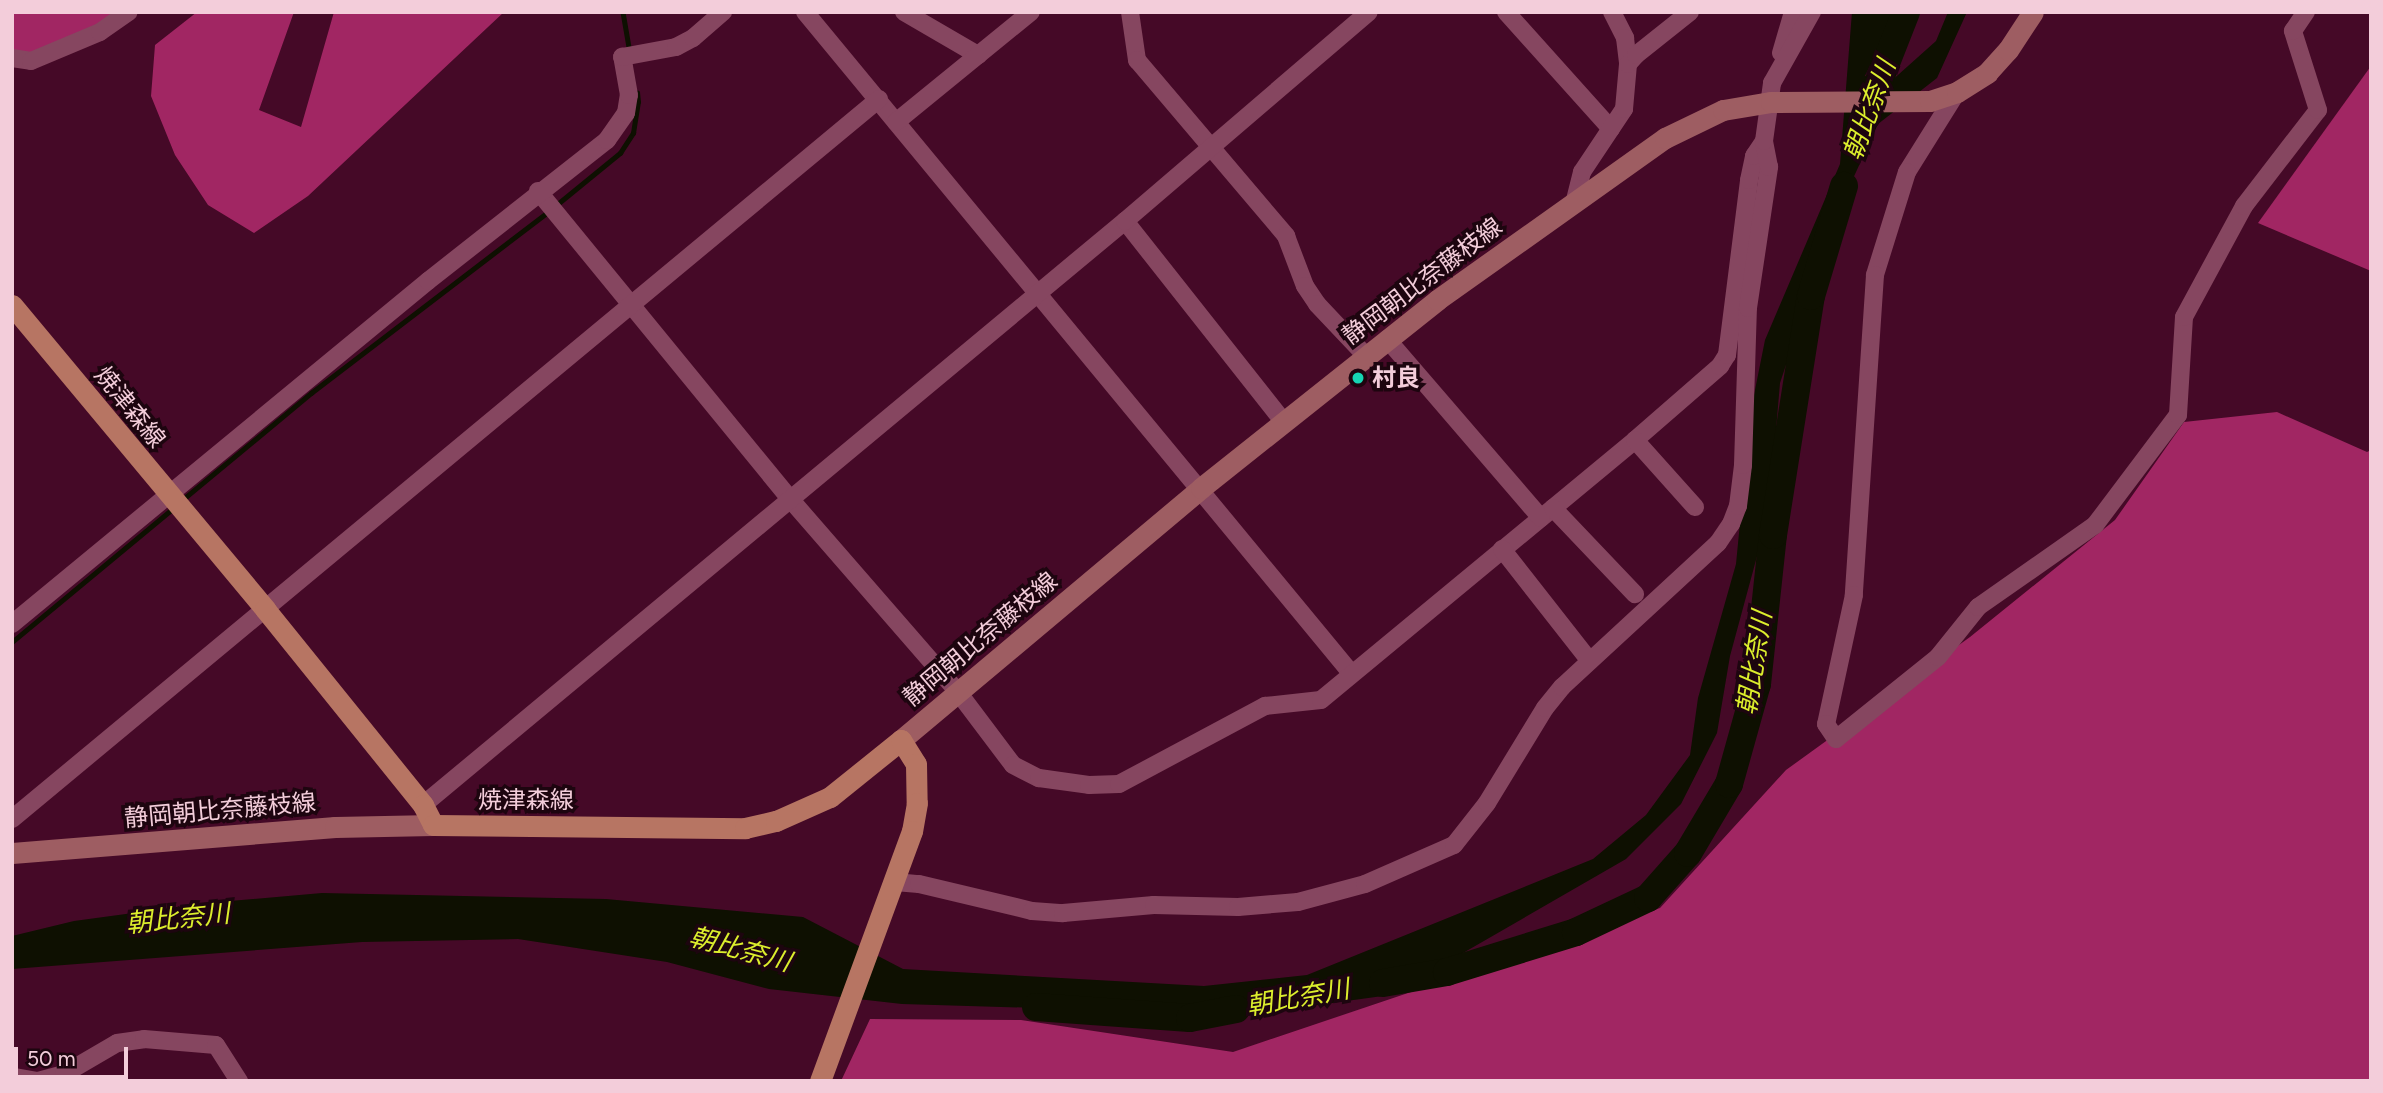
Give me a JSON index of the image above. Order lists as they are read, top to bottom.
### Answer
{
  "streets": {
    "main road": ["静岡朝比奈藤枝線", "焼津森線"]
  },
  "crossings": [
    ["静岡朝比奈藤枝線", "焼津森線"]
  ],
  "water": ["朝比奈川"],
  "places": ["村良"],
  "scale_bar": "50 m"
}
